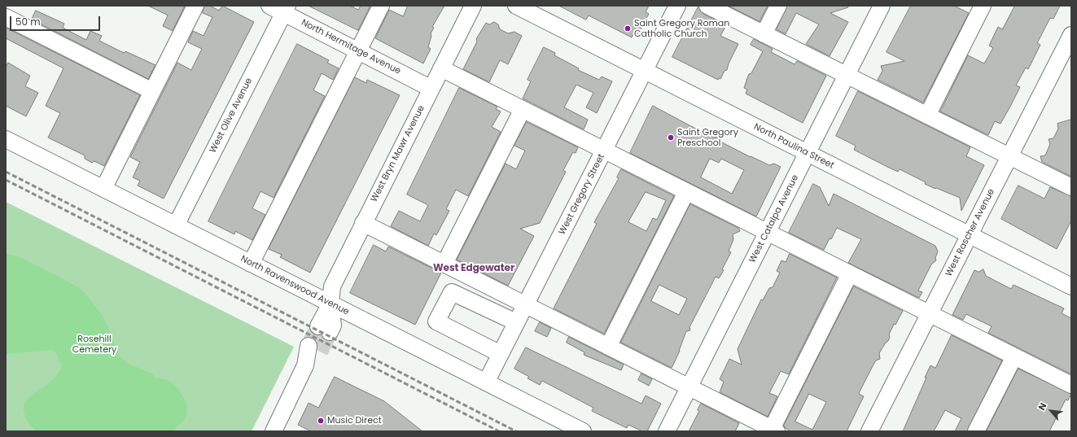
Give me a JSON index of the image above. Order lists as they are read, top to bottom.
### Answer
{
  "streets": {
    "street": [
      "North Hermitage Avenue",
      "West Olive Avenue",
      "North Paulina Street",
      "West Bryn Mawr Avenue",
      "West Gregory Street",
      "West Catalpa Avenue",
      "West Rascher Avenue",
      "North Ravenswood Avenue"
    ]
  },
  "crossings": [
    ["North Hermitage Avenue", "West Olive Avenue"],
    ["North Hermitage Avenue", "West Bryn Mawr Avenue"],
    ["West Olive Avenue", "North Ravenswood Avenue"],
    ["North Paulina Street", "West Gregory Street"],
    ["North Paulina Street", "West Catalpa Avenue"],
    ["North Paulina Street", "West Rascher Avenue"],
    ["West Bryn Mawr Avenue", "North Ravenswood Avenue"],
    ["West Gregory Street", "North Ravenswood Avenue"]
  ],
  "districts": ["West Edgewater"],
  "parks": ["Rosehill Cemetery"],
  "places": ["Saint Gregory Roman Catholic Church", "Saint Gregory Preschool", "Music Direct"],
  "scale_bar": "50 m",
  "north": "top left"
}
